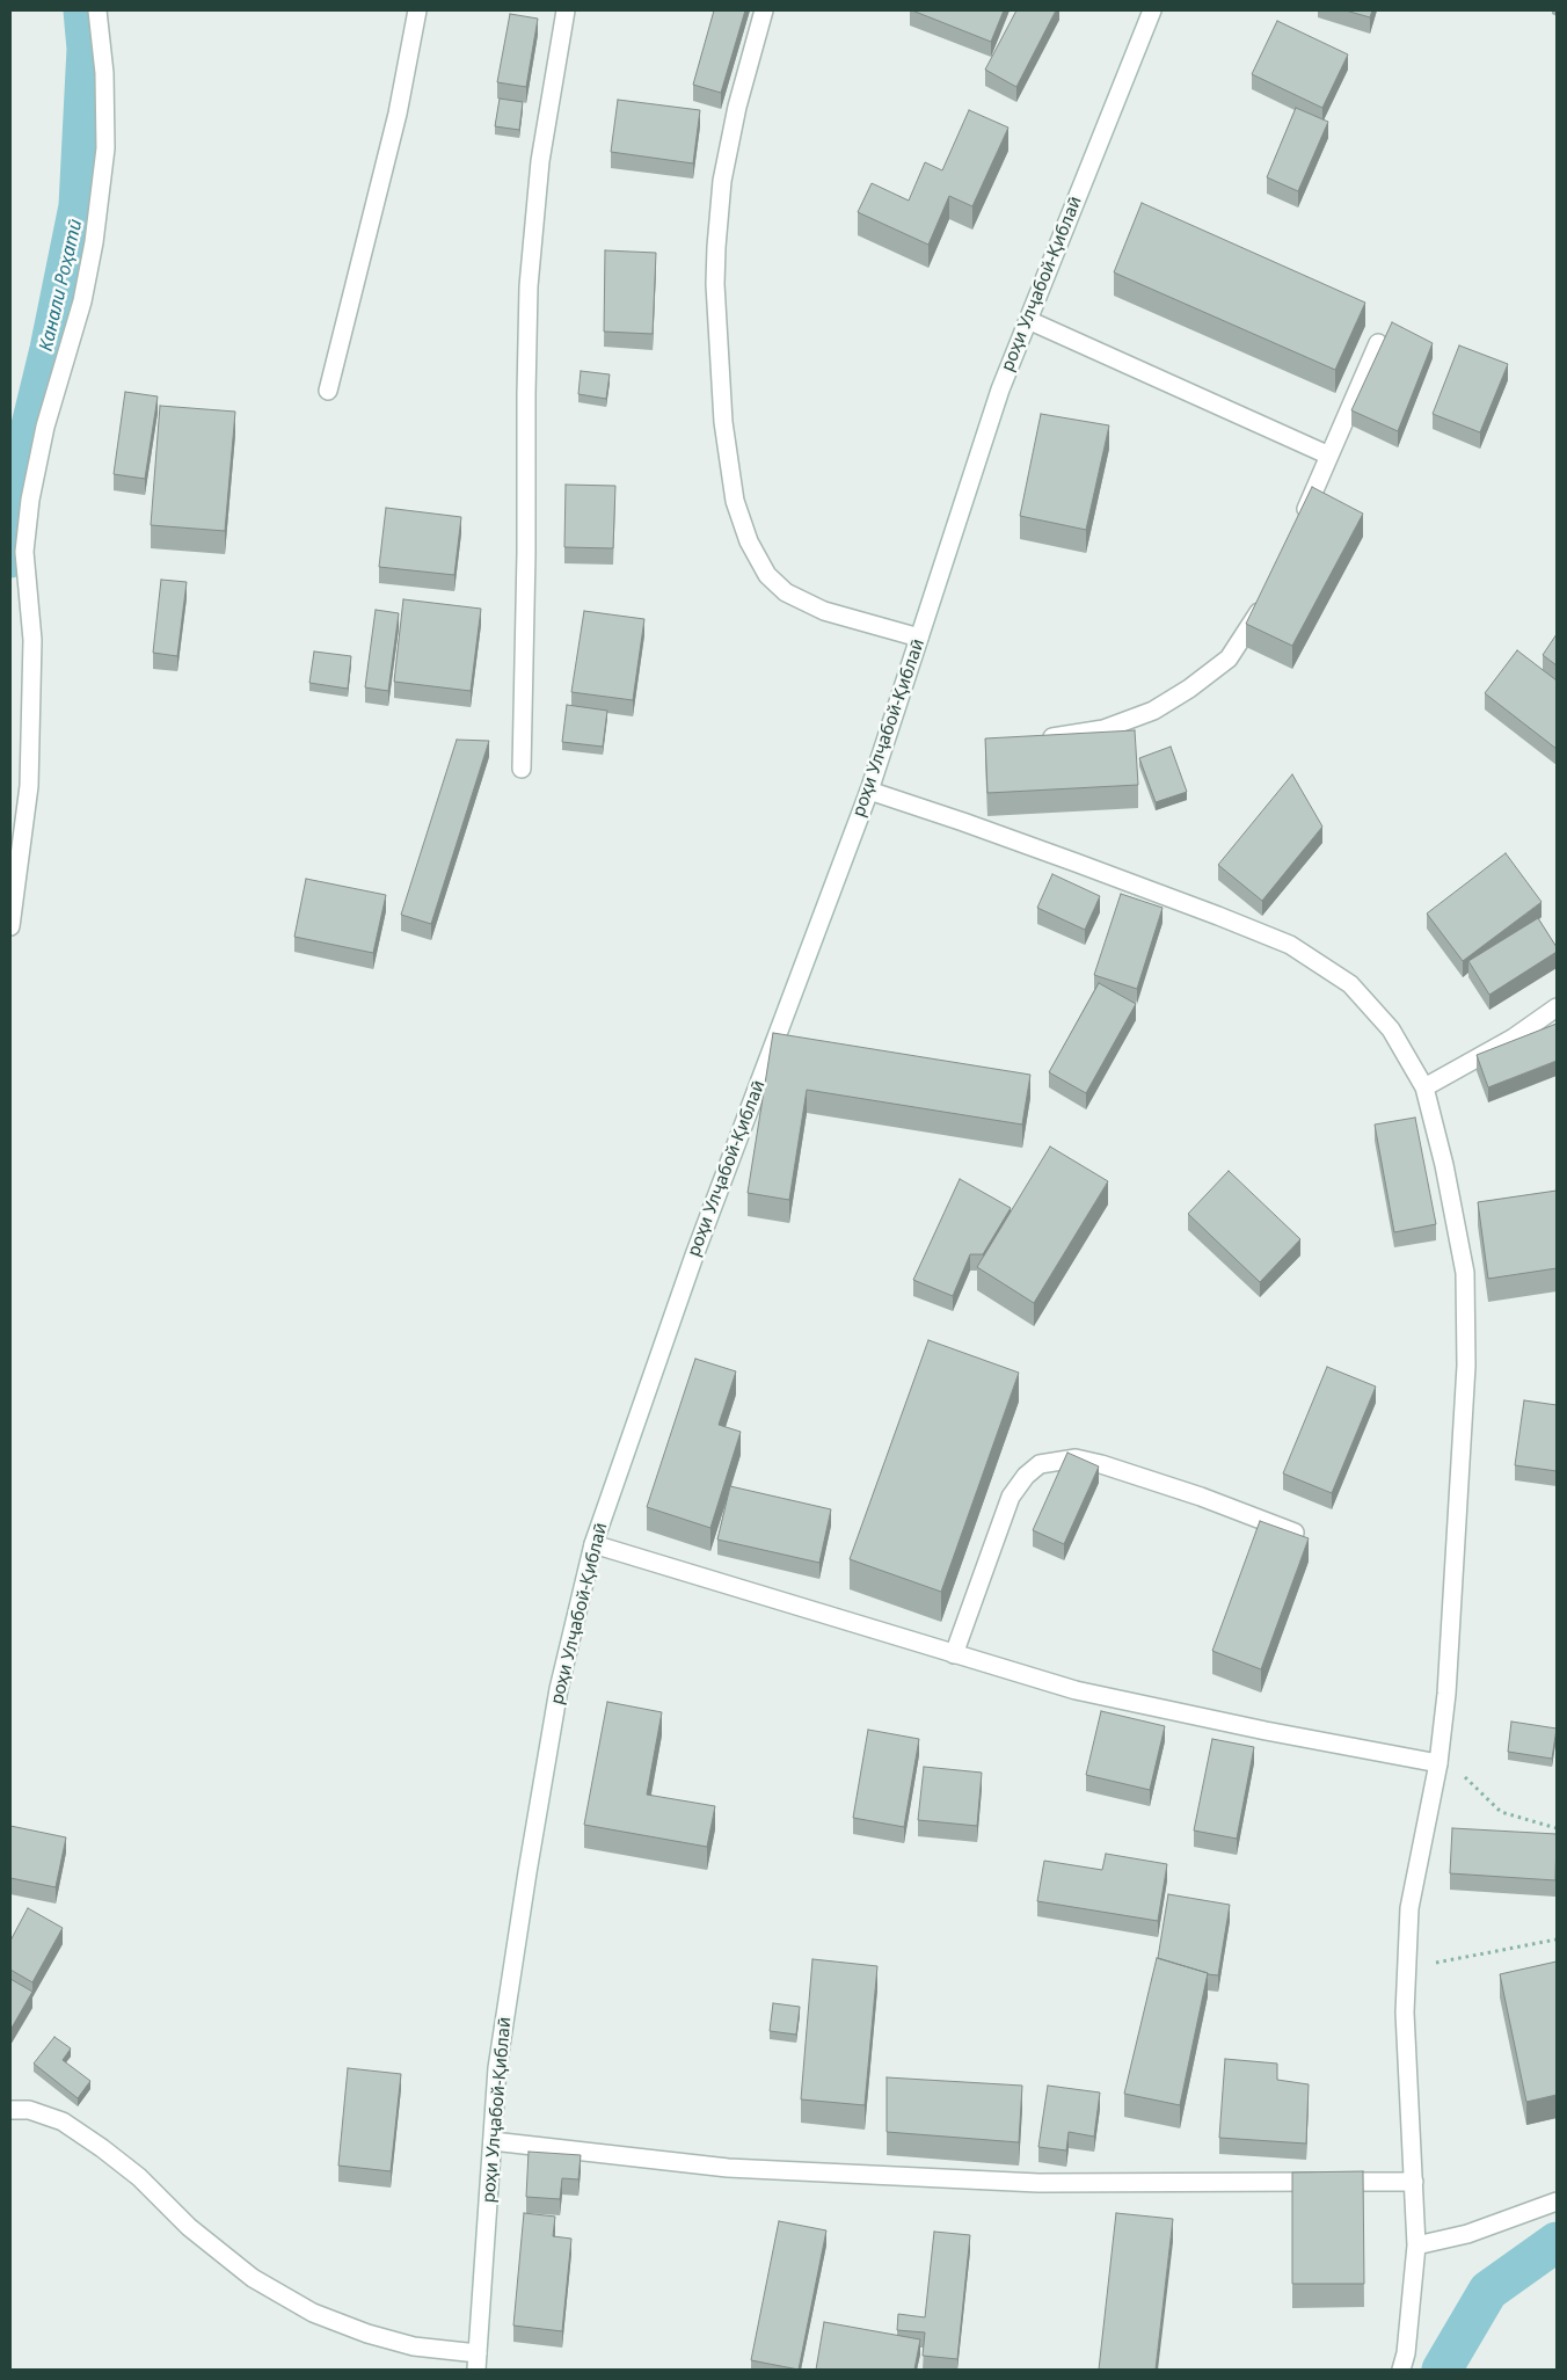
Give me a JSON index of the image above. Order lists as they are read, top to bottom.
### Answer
{
  "streets": {
    "street": ["роҳи Улҷабой-Қиблаӣ"]
  },
  "water": ["Канали Роҳатӣ"]
}
